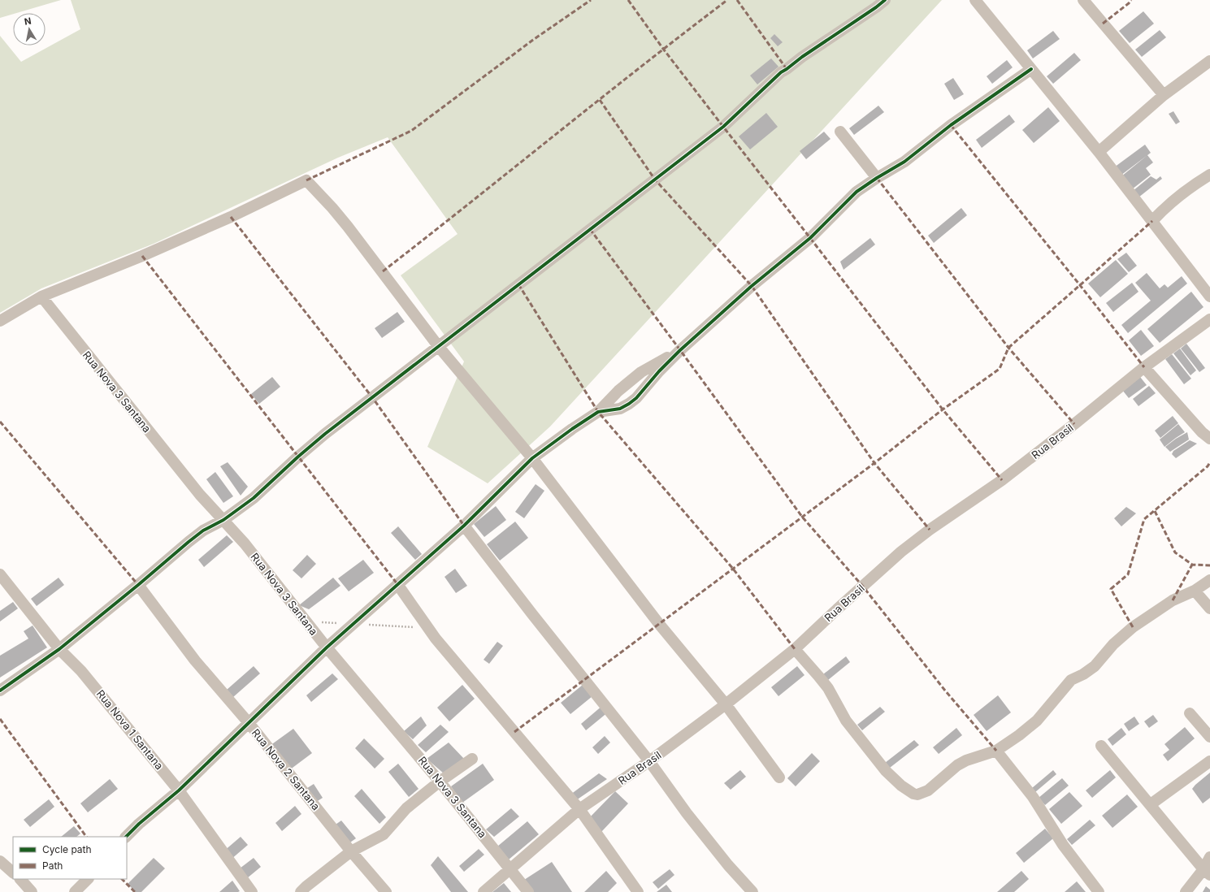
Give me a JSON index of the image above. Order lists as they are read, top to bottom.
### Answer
{
  "streets": {
    "street": [
      "Rua Nova 3 Santana",
      "Rua Brasil",
      "Rua Nova 1 Santana",
      "Rua Nova 2 Santana"
    ]
  },
  "crossings": [
    ["Rua Nova 3 Santana", "Rua Brasil"]
  ],
  "legend": ["Cycle path", "Path"],
  "north": "top"
}
